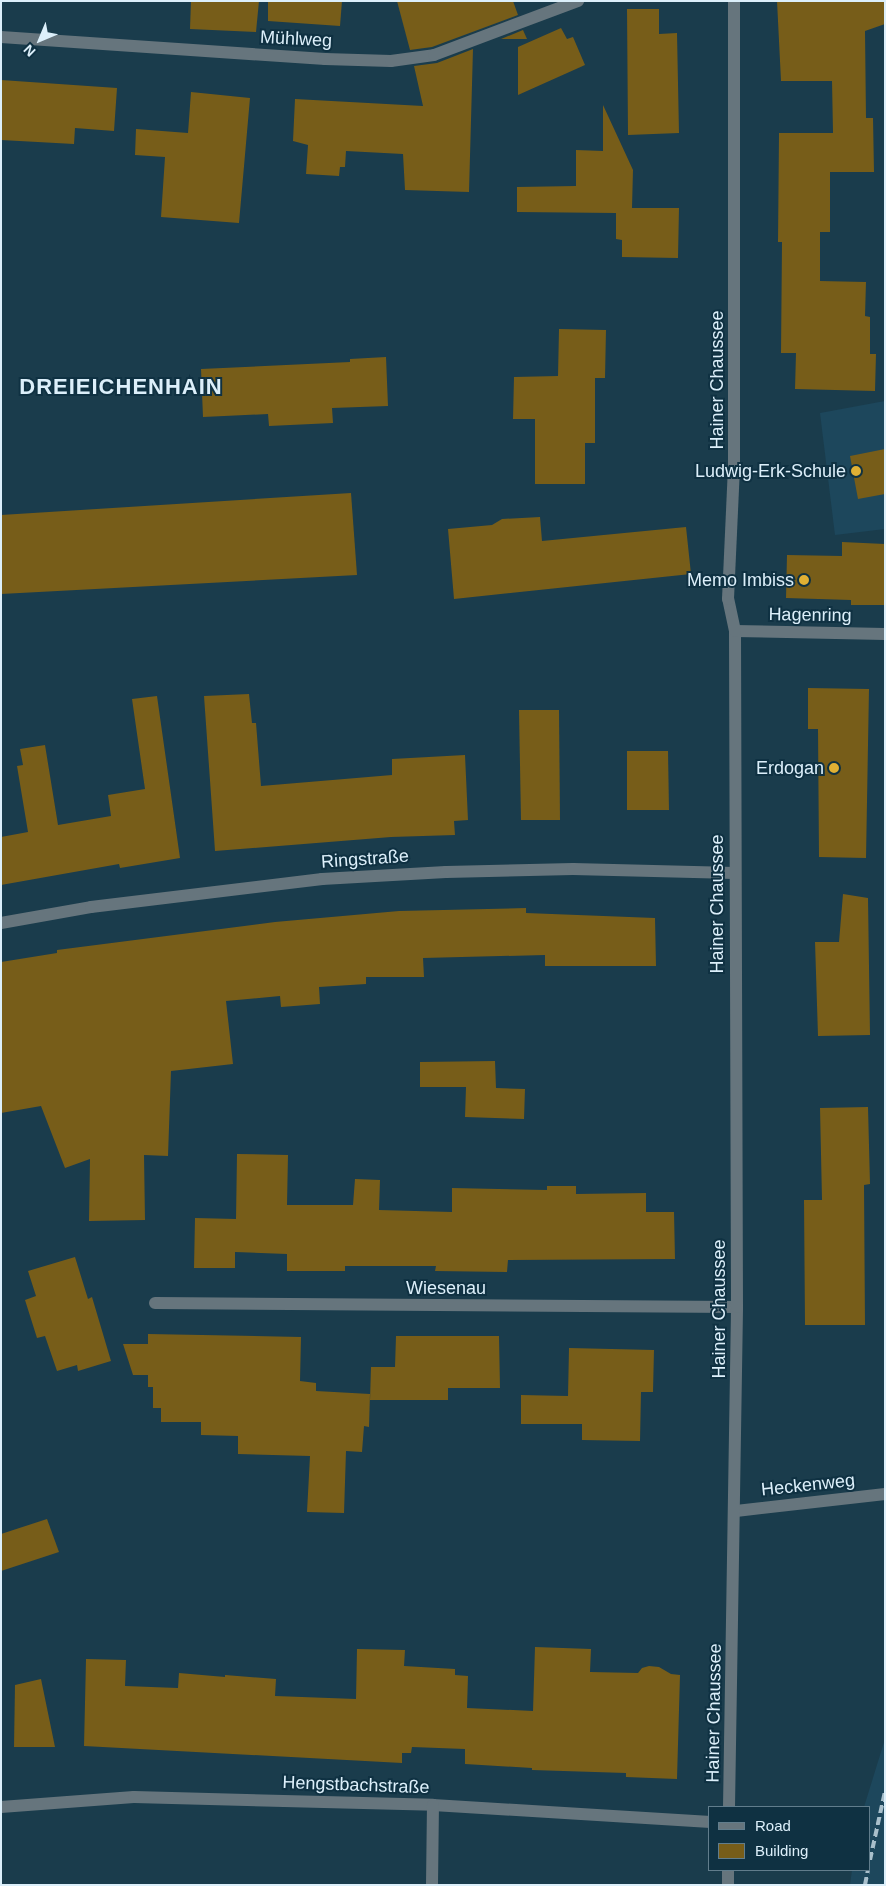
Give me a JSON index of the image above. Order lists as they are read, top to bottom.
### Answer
{
  "streets": {
    "street": [
      "Mühlweg",
      "Hainer Chaussee",
      "Hagenring",
      "Ringstraße",
      "Wiesenau",
      "Heckenweg",
      "Hengstbachstraße"
    ]
  },
  "crossings": [
    ["Hainer Chaussee", "Hagenring"],
    ["Hainer Chaussee", "Ringstraße"],
    ["Hainer Chaussee", "Wiesenau"],
    ["Hainer Chaussee", "Heckenweg"]
  ],
  "districts": ["DREIEICHENHAIN"],
  "places": ["Ludwig-Erk-Schule", "Memo Imbiss", "Erdogan"],
  "legend": ["Road", "Building"],
  "north": "bottom left"
}
